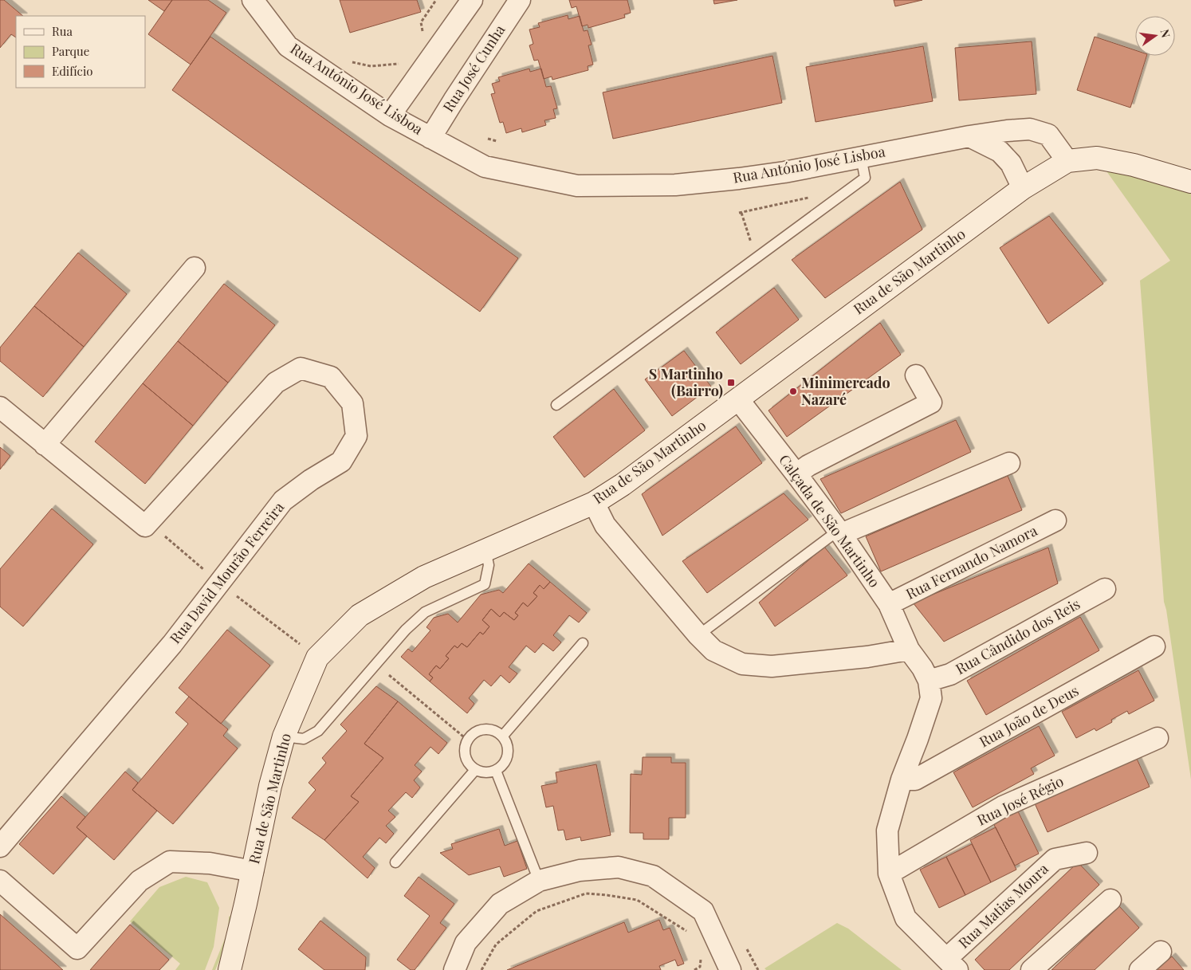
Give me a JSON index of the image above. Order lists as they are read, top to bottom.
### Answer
{
  "streets": {
    "street": [
      "Rua José Cunha",
      "Rua António José Lisboa",
      "Rua de São Martinho",
      "Calçada de São Martinho",
      "Rua Fernando Namora",
      "Rua David Mourão Ferreira",
      "Rua Cândido dos Reis",
      "Rua João de Deus",
      "Rua José Régio",
      "Rua Matias Moura"
    ]
  },
  "crossings": [
    ["Rua José Cunha", "Rua António José Lisboa"],
    ["Rua António José Lisboa", "Rua de São Martinho"],
    ["Rua de São Martinho", "Calçada de São Martinho"],
    ["Calçada de São Martinho", "Rua Fernando Namora"],
    ["Calçada de São Martinho", "Rua Cândido dos Reis"]
  ],
  "places": {
    "transit": ["S Martinho (Bairro)"],
    "other": ["Minimercado Nazaré"]
  },
  "legend": ["Rua", "Parque", "Edifício"],
  "north": "right"
}
